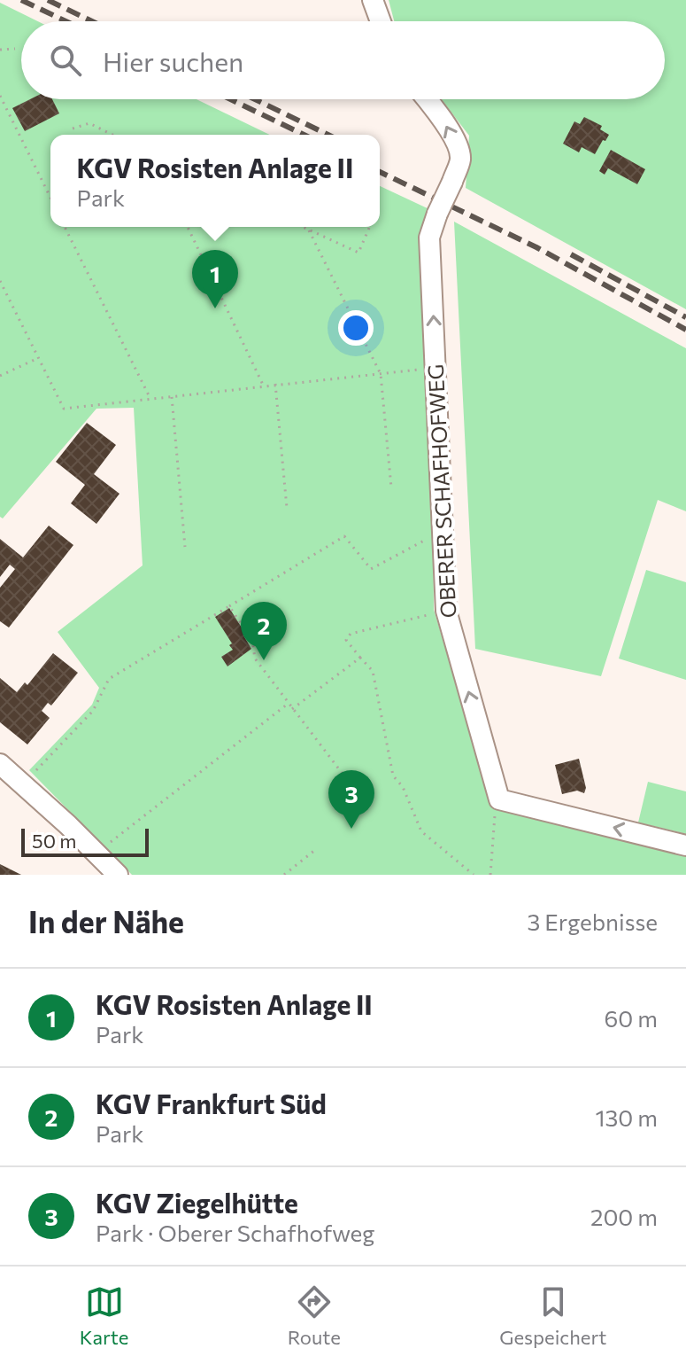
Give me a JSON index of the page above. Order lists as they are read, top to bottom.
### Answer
{
  "streets": {
    "street": ["OBERER SCHAFHOFWEG"]
  },
  "one_way": ["OBERER SCHAFHOFWEG"],
  "scale_bar": "50 m",
  "page": {
    "search": "Hier suchen",
    "popup": ["KGV Rosisten Anlage II", "Park"],
    "pins": ["1", "2", "3"],
    "scale": "50 m",
    "heading": ["In der Nähe", "3 Ergebnisse"],
    "list": [
      {
        "mark": "1",
        "name": "KGV Rosisten Anlage II",
        "note": "Park",
        "value": "60 m"
      },
      {
        "mark": "2",
        "name": "KGV Frankfurt Süd",
        "note": "Park",
        "value": "130 m"
      },
      {
        "mark": "3",
        "name": "KGV Ziegelhütte",
        "note": "Park · Oberer Schafhofweg",
        "value": "200 m"
      }
    ],
    "nav": ["Karte", "Route", "Gespeichert"]
  }
}
